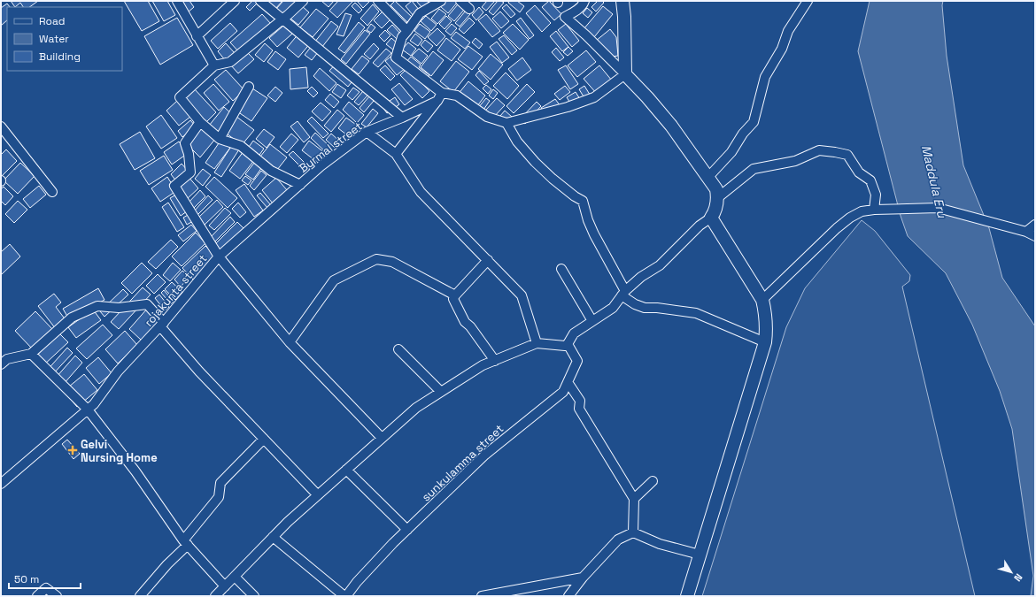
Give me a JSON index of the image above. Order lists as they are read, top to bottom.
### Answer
{
  "streets": {
    "street": ["Byrmal street", "rojakunta street", "sunkulamma street"]
  },
  "crossings": [
    ["Byrmal street", "rojakunta street"]
  ],
  "water": ["Maddula Eru"],
  "places": {
    "health": ["Gelvi Nursing Home"]
  },
  "legend": ["Road", "Water", "Building"],
  "scale_bar": "50 m",
  "north": "bottom right"
}
